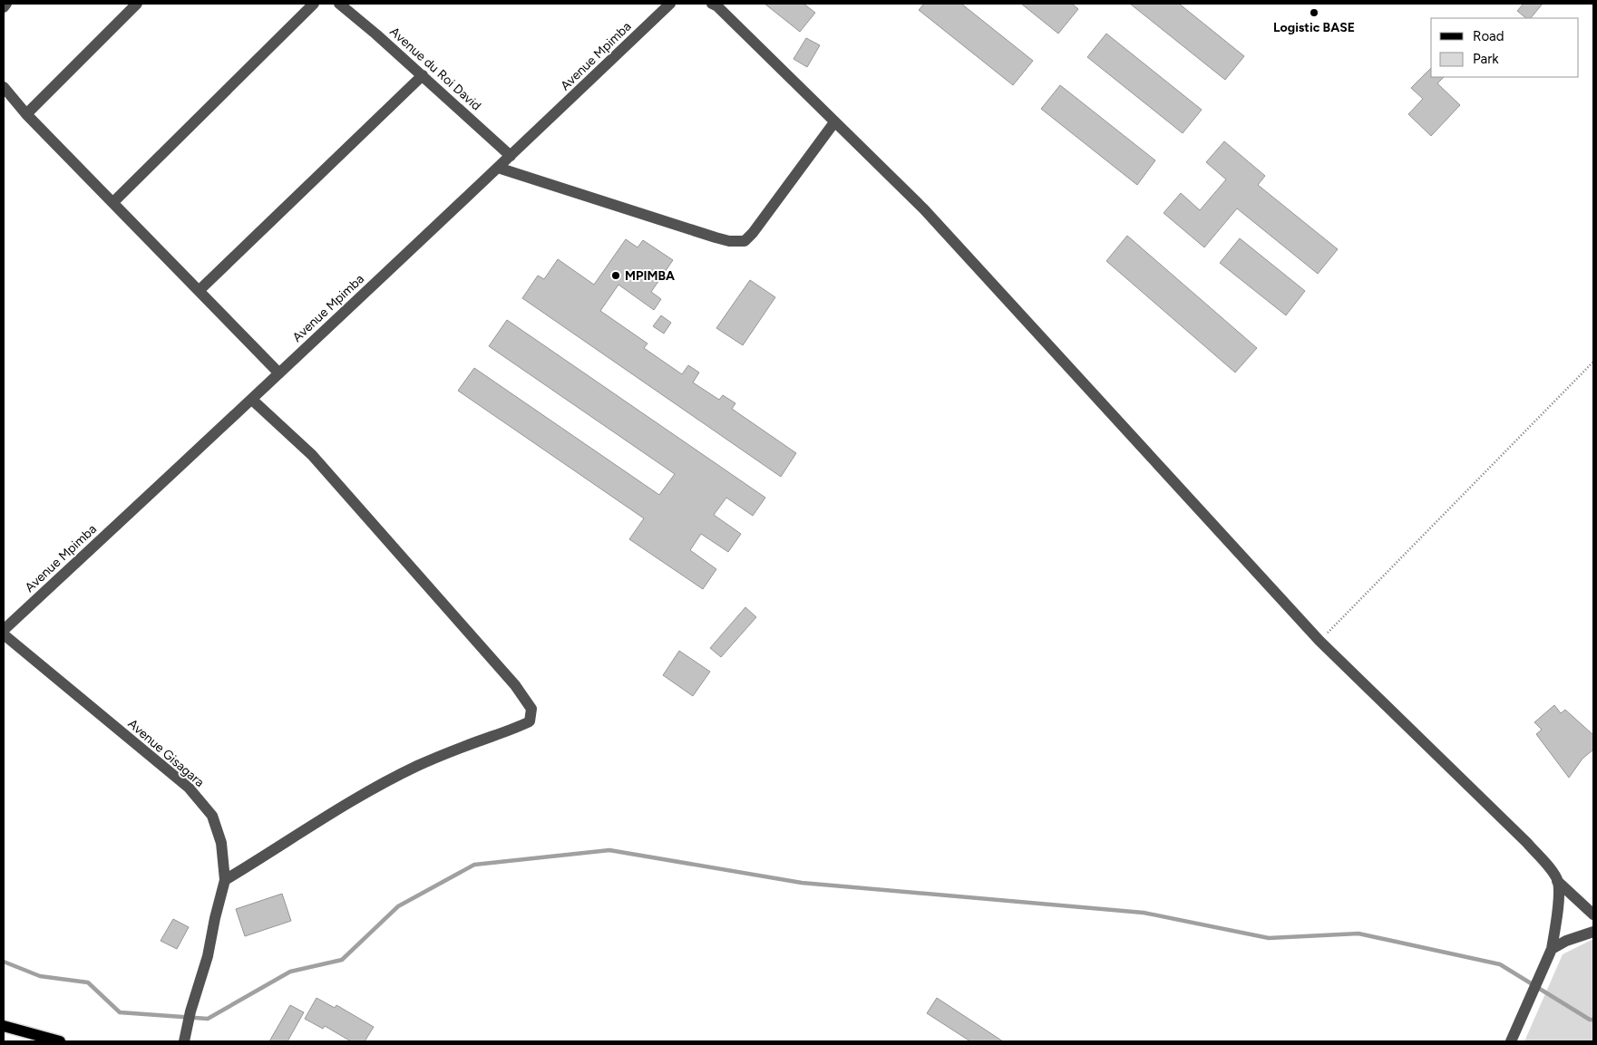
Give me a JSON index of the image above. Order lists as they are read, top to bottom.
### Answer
{
  "streets": {
    "street": ["Avenue Mpimba", "Avenue du Roi David", "Avenue Gisagara"]
  },
  "crossings": [
    ["Avenue Mpimba", "Avenue du Roi David"]
  ],
  "places": ["Logistic BASE", "MPIMBA"],
  "legend": ["Road", "Park"]
}
